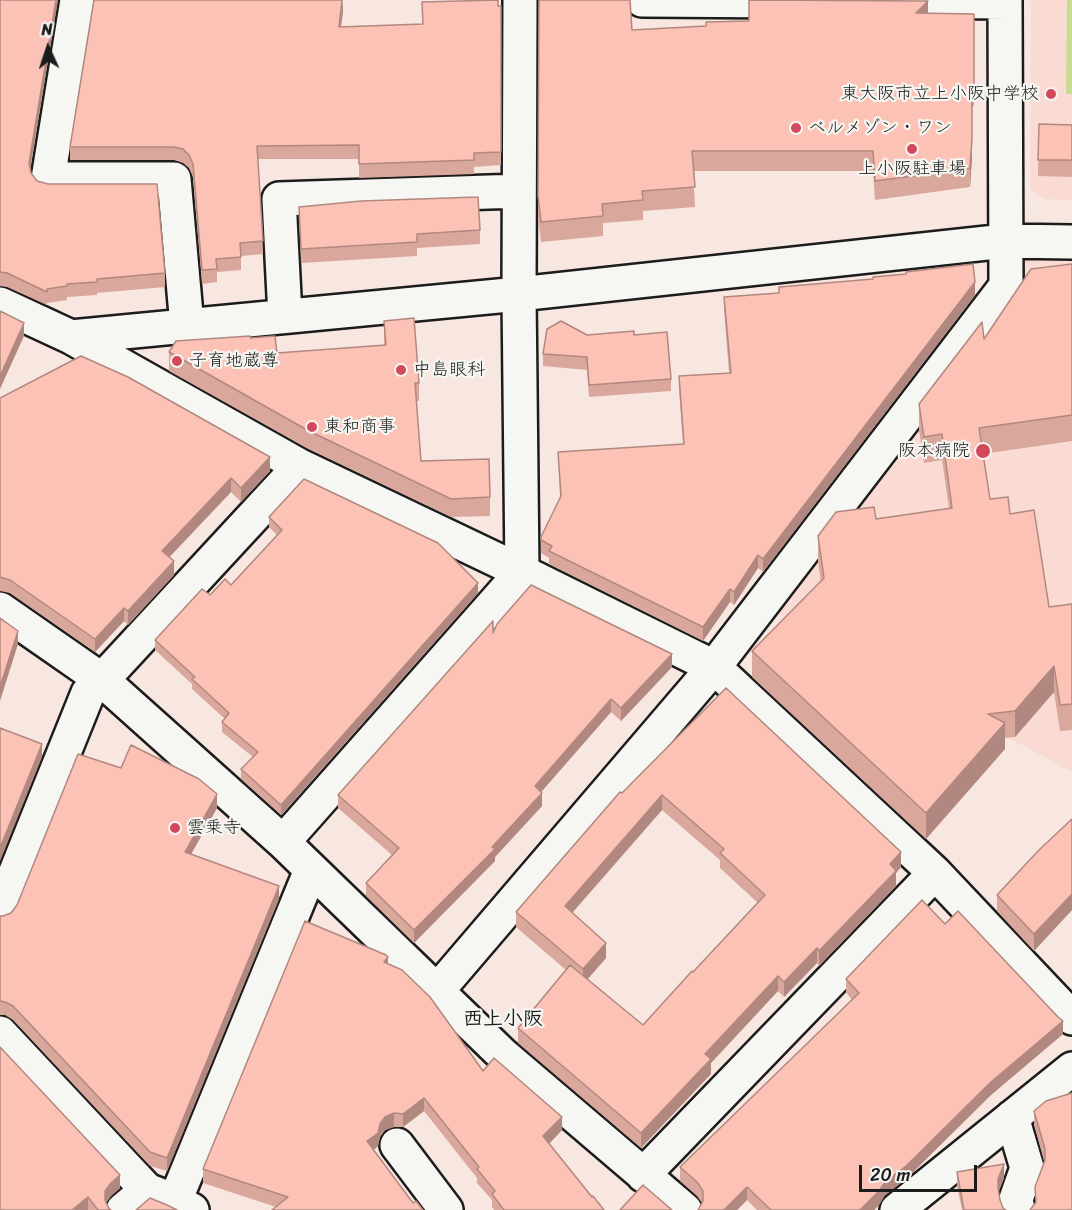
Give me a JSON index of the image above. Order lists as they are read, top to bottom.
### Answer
{
  "districts": ["西上小阪"],
  "places": [
    "東大阪市立上小阪中学校",
    "ベルメゾン・ワン",
    "上小阪駐車場",
    "子育地蔵尊",
    "中島眼科",
    "東和商事",
    "阪本病院",
    "雲乗寺"
  ],
  "scale_bar": "20 m",
  "north": "top"
}
